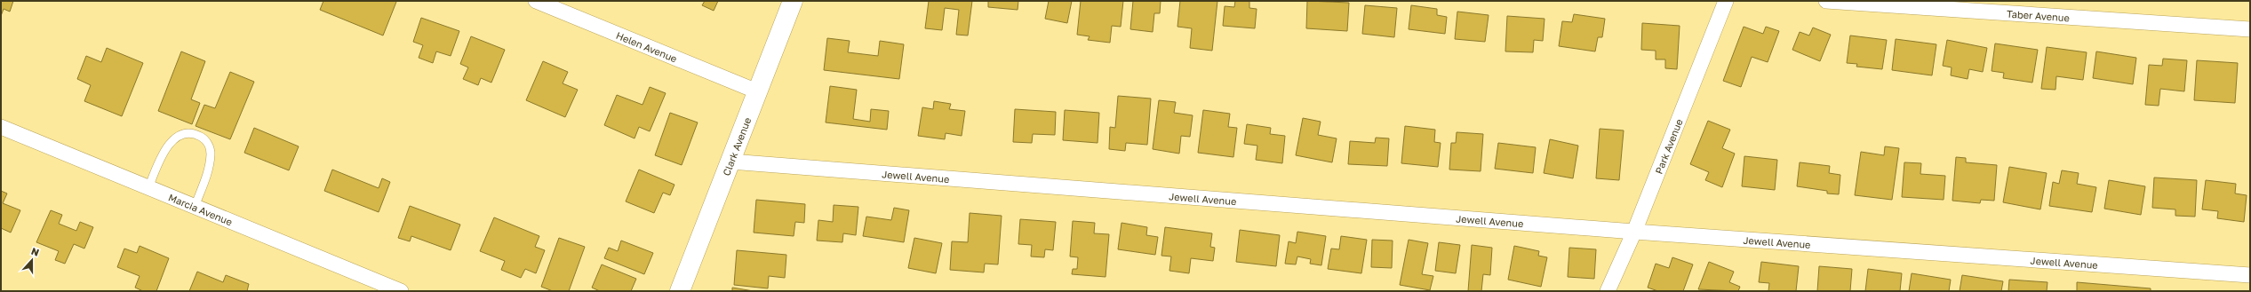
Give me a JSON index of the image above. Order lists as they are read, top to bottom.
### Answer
{
  "streets": {
    "street": [
      "Taber Avenue",
      "Helen Avenue",
      "Clark Avenue",
      "Park Avenue",
      "Jewell Avenue",
      "Marcia Avenue"
    ]
  },
  "crossings": [
    ["Helen Avenue", "Clark Avenue"],
    ["Clark Avenue", "Jewell Avenue"],
    ["Park Avenue", "Jewell Avenue"]
  ],
  "north": "top"
}
